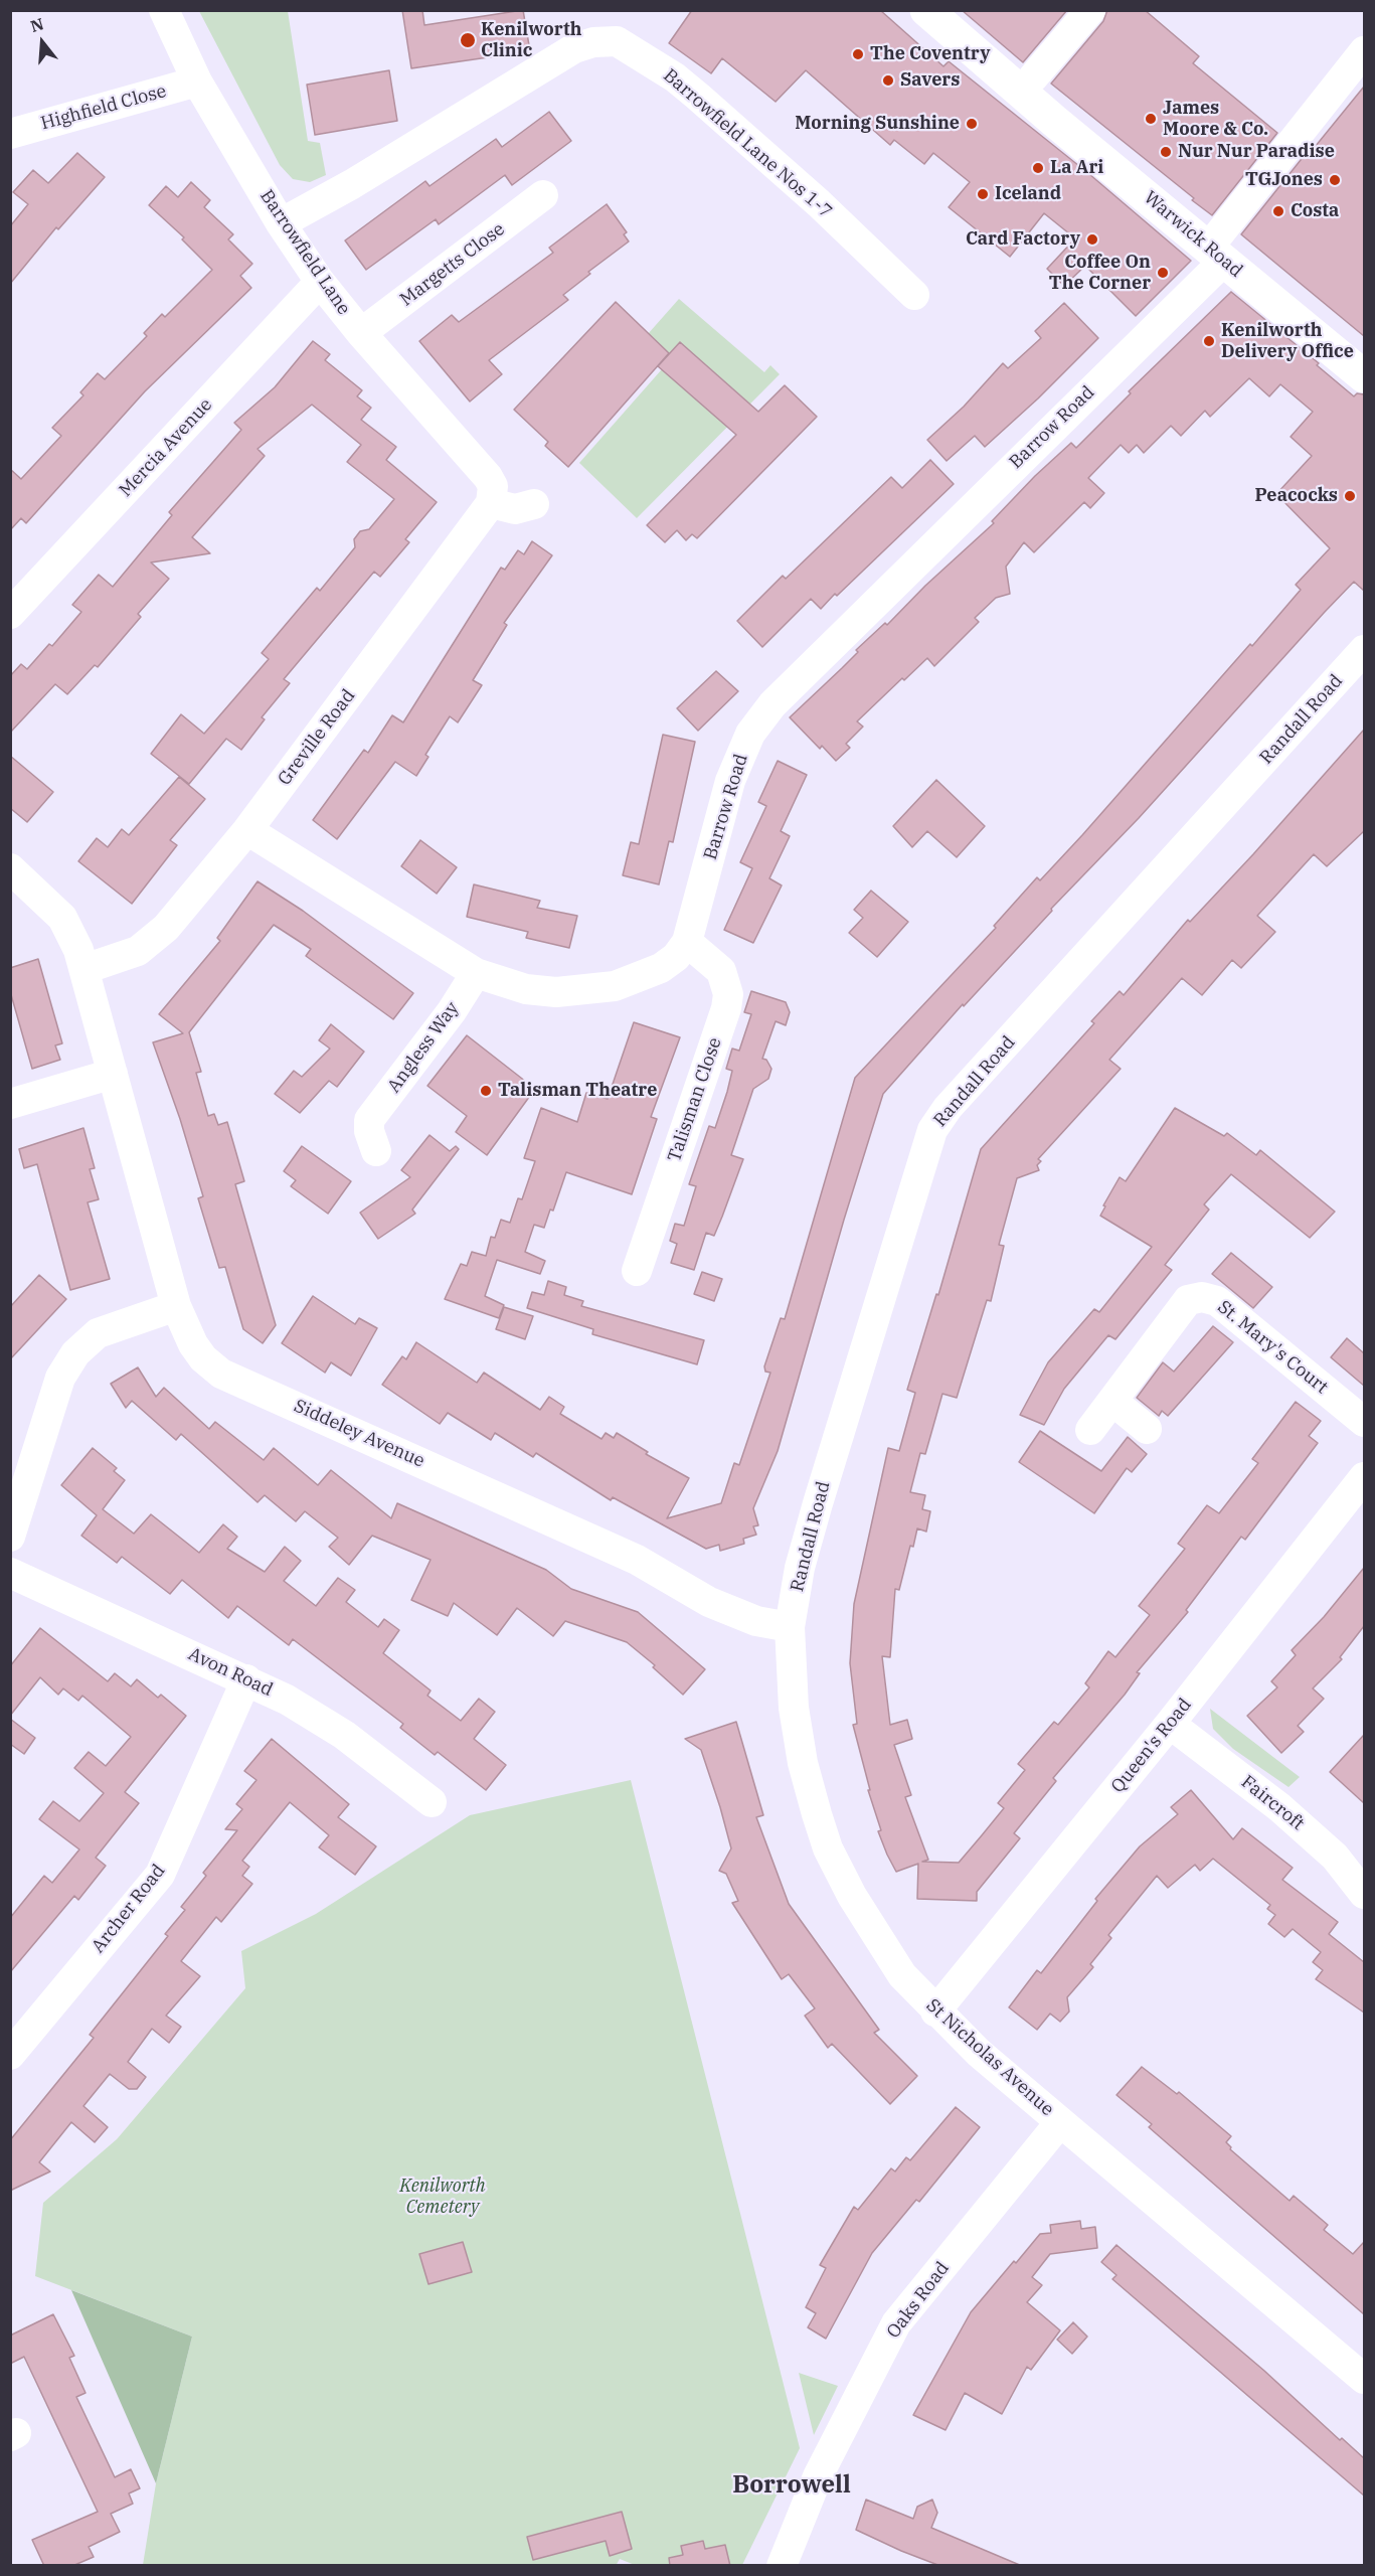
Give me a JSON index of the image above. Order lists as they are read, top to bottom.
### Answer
{
  "streets": {
    "main road": ["Warwick Road"],
    "street": [
      "Highfield Close",
      "Barrowfield Lane Nos 1-7",
      "Barrowfield Lane",
      "Margetts Close",
      "Barrow Road",
      "Mercia Avenue",
      "Randall Road",
      "Greville Road",
      "Angless Way",
      "Talisman Close",
      "St. Mary's Court",
      "Siddeley Avenue",
      "Avon Road",
      "Queen's Road",
      "Faircroft",
      "Archer Road",
      "St Nicholas Avenue",
      "Oaks Road"
    ]
  },
  "crossings": [
    ["Highfield Close", "Barrowfield Lane"],
    ["Barrowfield Lane Nos 1-7", "Barrowfield Lane"],
    ["Warwick Road", "Barrow Road"],
    ["Barrowfield Lane", "Margetts Close"],
    ["Barrowfield Lane", "Mercia Avenue"],
    ["Barrowfield Lane", "Greville Road"],
    ["Barrow Road", "Greville Road"],
    ["Barrow Road", "Angless Way"],
    ["Barrow Road", "Talisman Close"],
    ["Randall Road", "Siddeley Avenue"],
    ["Randall Road", "St Nicholas Avenue"],
    ["Greville Road", "Siddeley Avenue"],
    ["Siddeley Avenue", "St Nicholas Avenue"],
    ["Avon Road", "Archer Road"],
    ["Queen's Road", "Faircroft"],
    ["Queen's Road", "St Nicholas Avenue"],
    ["St Nicholas Avenue", "Oaks Road"]
  ],
  "districts": ["Borrowell"],
  "parks": ["Kenilworth Cemetery"],
  "places": [
    "Kenilworth Clinic",
    "The Coventry",
    "Savers",
    "James Moore & Co.",
    "Morning Sunshine",
    "Nur Nur Paradise",
    "La Ari",
    "TGJones",
    "Iceland",
    "Costa",
    "Card Factory",
    "Coffee On The Corner",
    "Kenilworth Delivery Office",
    "Peacocks",
    "Talisman Theatre"
  ],
  "north": "top"
}
